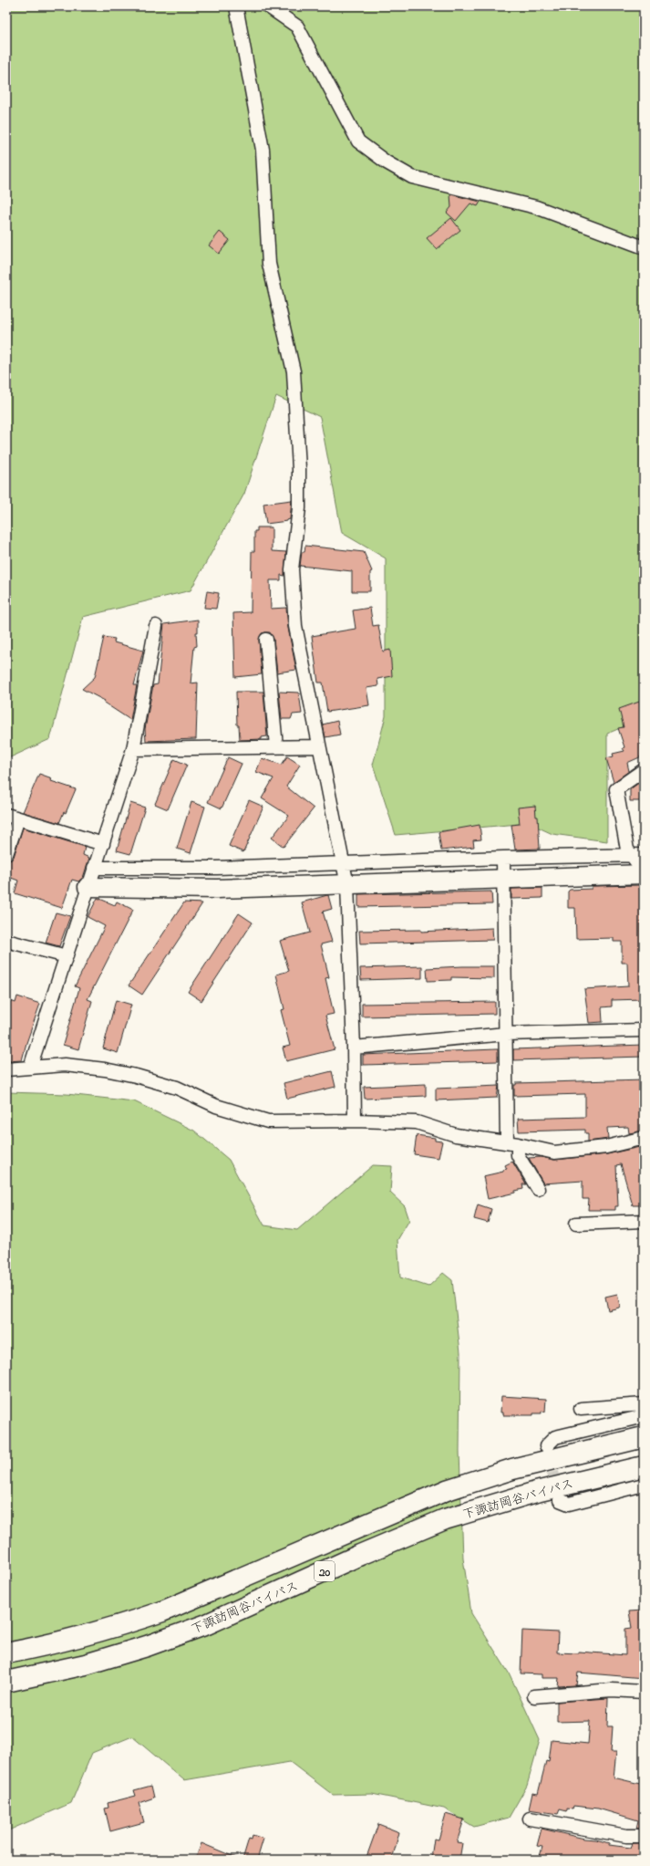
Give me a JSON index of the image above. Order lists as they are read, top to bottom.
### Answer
{
  "streets": {
    "highway": ["下諏訪岡谷バイパス", "20"]
  }
}
